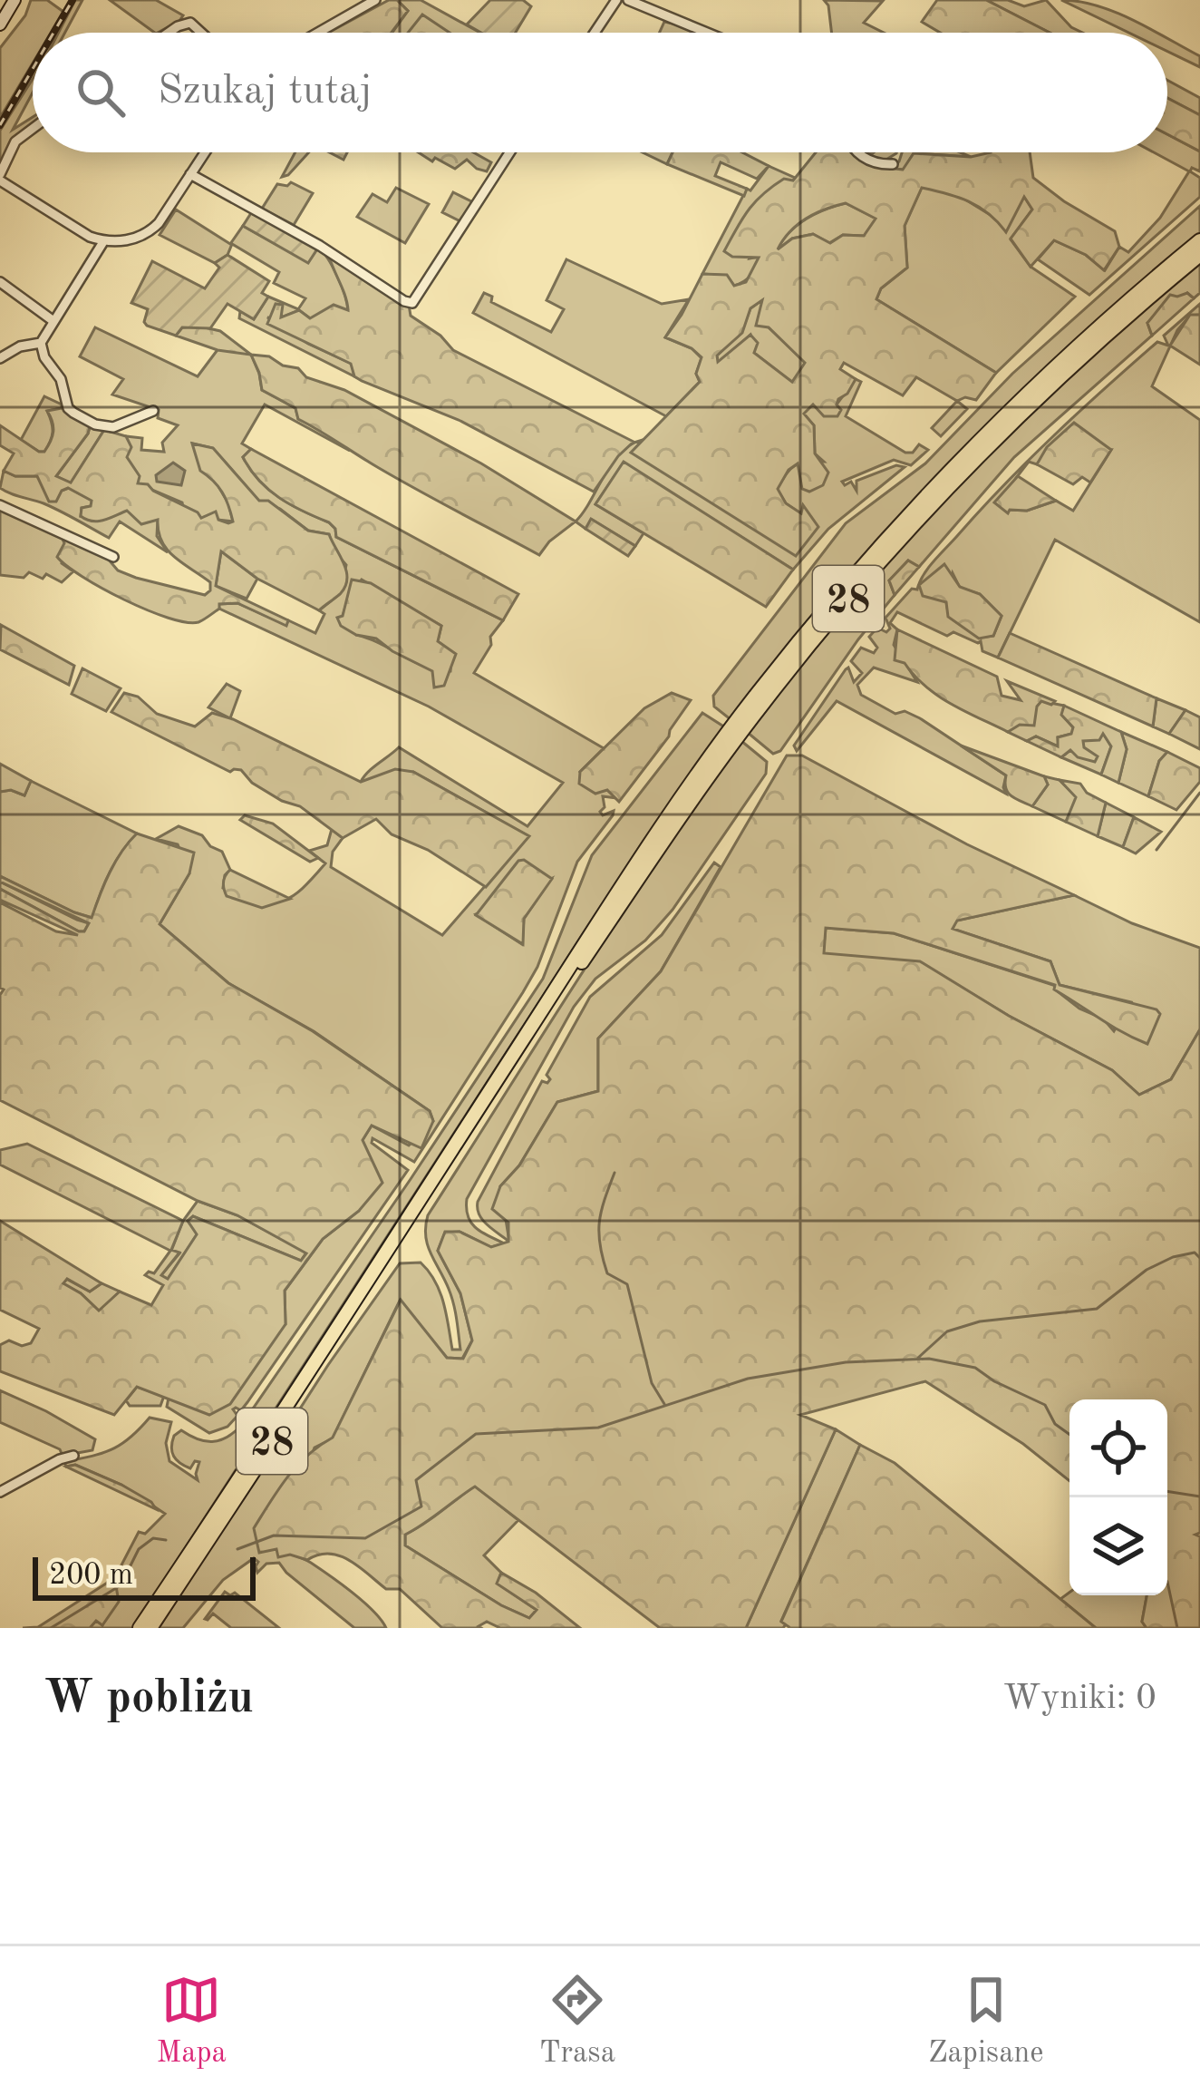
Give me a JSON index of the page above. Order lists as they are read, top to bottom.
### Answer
{
  "streets": {
    "main road": ["28"]
  },
  "scale_bar": "200 m",
  "page": {
    "search": "Szukaj tutaj",
    "scale": "200 m",
    "heading": ["W pobliżu", "Wyniki: 0"],
    "nav": ["Mapa", "Trasa", "Zapisane"]
  }
}
